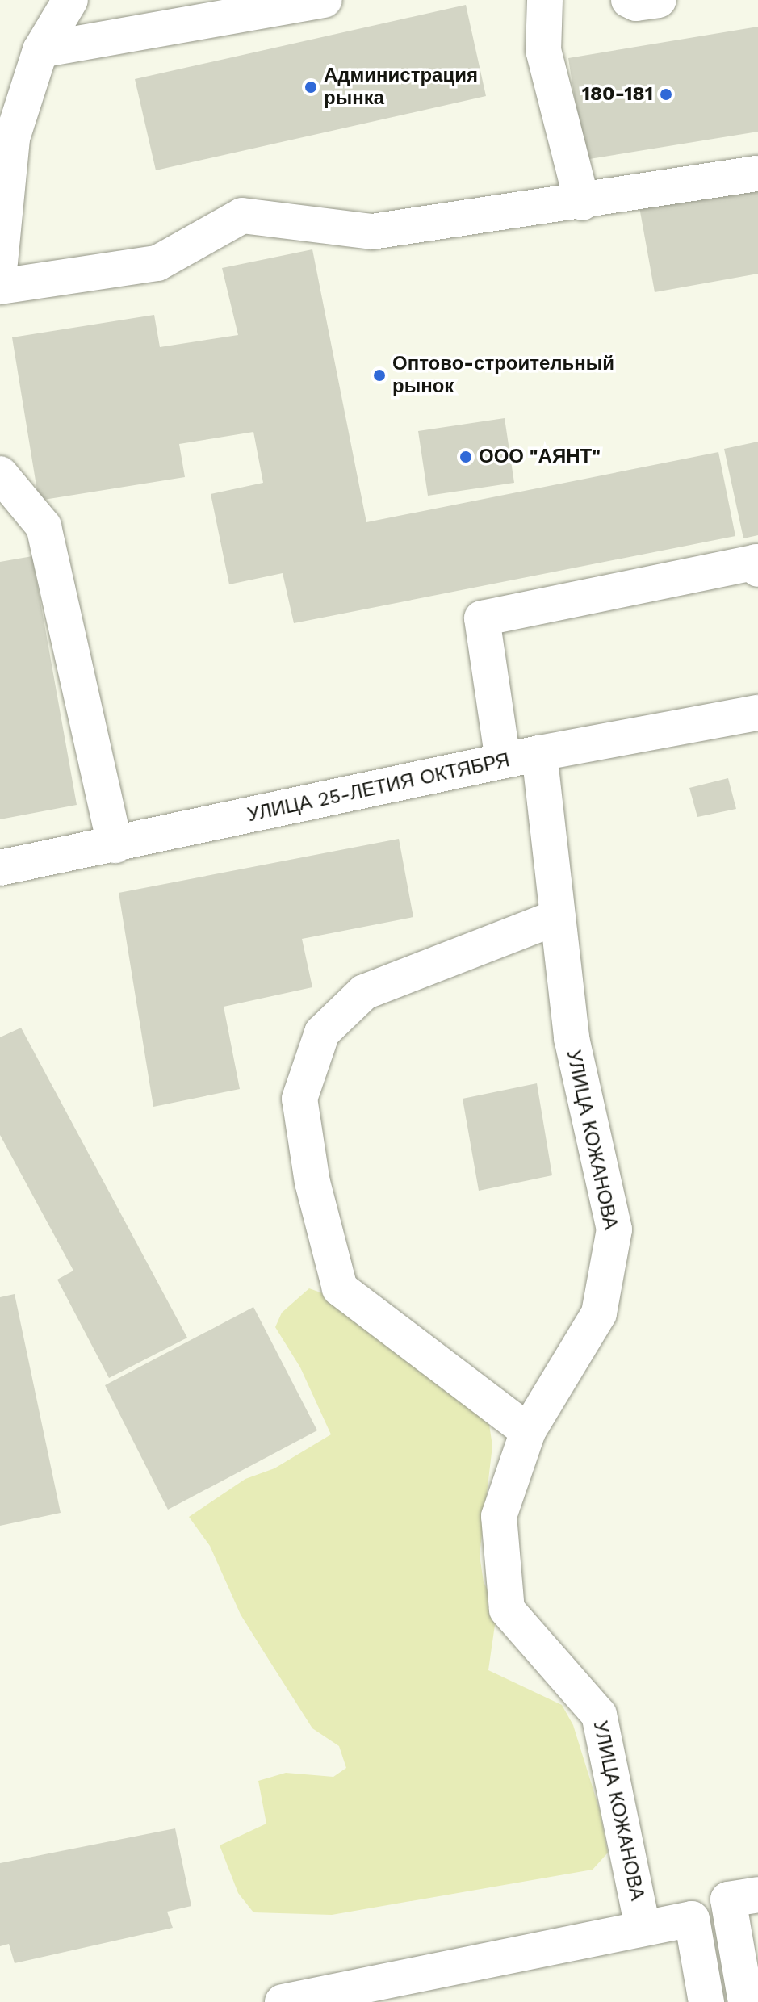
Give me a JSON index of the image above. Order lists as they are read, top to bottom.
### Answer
{
  "streets": {
    "street": ["УЛИЦА 25-ЛЕТИЯ ОКТЯБРЯ", "УЛИЦА КОЖАНОВА"]
  },
  "crossings": [
    ["УЛИЦА 25-ЛЕТИЯ ОКТЯБРЯ", "УЛИЦА КОЖАНОВА"]
  ],
  "places": [
    "Администрация рынка",
    "180-181",
    "Оптово-строительный рынок",
    "ООО \"АЯНТ\""
  ]
}
